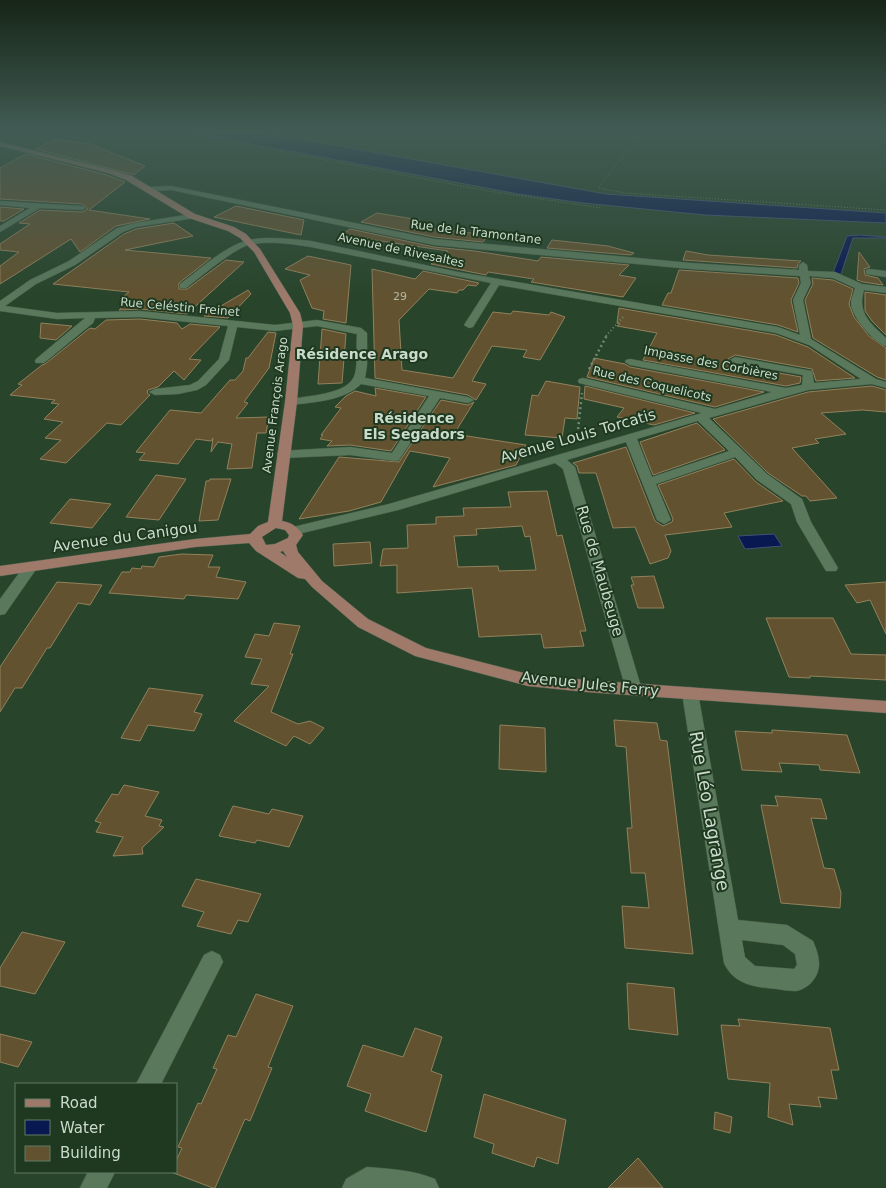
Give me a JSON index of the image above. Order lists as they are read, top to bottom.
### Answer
{
  "streets": {
    "main road": ["Avenue François Arago", "Avenue du Canigou", "Avenue Jules Ferry"],
    "street": [
      "Rue de la Tramontane",
      "Avenue de Rivesaltes",
      "Rue Celéstin Freinet",
      "Impasse des Corbières",
      "Rue des Coquelicots",
      "Avenue Louis Torcatis",
      "Rue de Maubeuge",
      "Rue Léo Lagrange"
    ]
  },
  "crossings": [
    ["Avenue de Rivesaltes", "Avenue François Arago"],
    ["Avenue de Rivesaltes", "Avenue Louis Torcatis"],
    ["Rue Celéstin Freinet", "Avenue François Arago"],
    ["Impasse des Corbières", "Avenue Louis Torcatis"],
    ["Rue des Coquelicots", "Avenue Louis Torcatis"],
    ["Avenue François Arago", "Avenue Louis Torcatis"],
    ["Avenue François Arago", "Avenue du Canigou"],
    ["Avenue François Arago", "Avenue Jules Ferry"],
    ["Avenue Louis Torcatis", "Avenue du Canigou"],
    ["Avenue Louis Torcatis", "Rue de Maubeuge"],
    ["Avenue Louis Torcatis", "Avenue Jules Ferry"],
    ["Avenue du Canigou", "Avenue Jules Ferry"],
    ["Rue de Maubeuge", "Avenue Jules Ferry"],
    ["Avenue Jules Ferry", "Rue Léo Lagrange"]
  ],
  "districts": ["Résidence Arago", "Résidence Els Segadors"],
  "house_numbers": ["29"],
  "legend": ["Road", "Water", "Building"]
}
